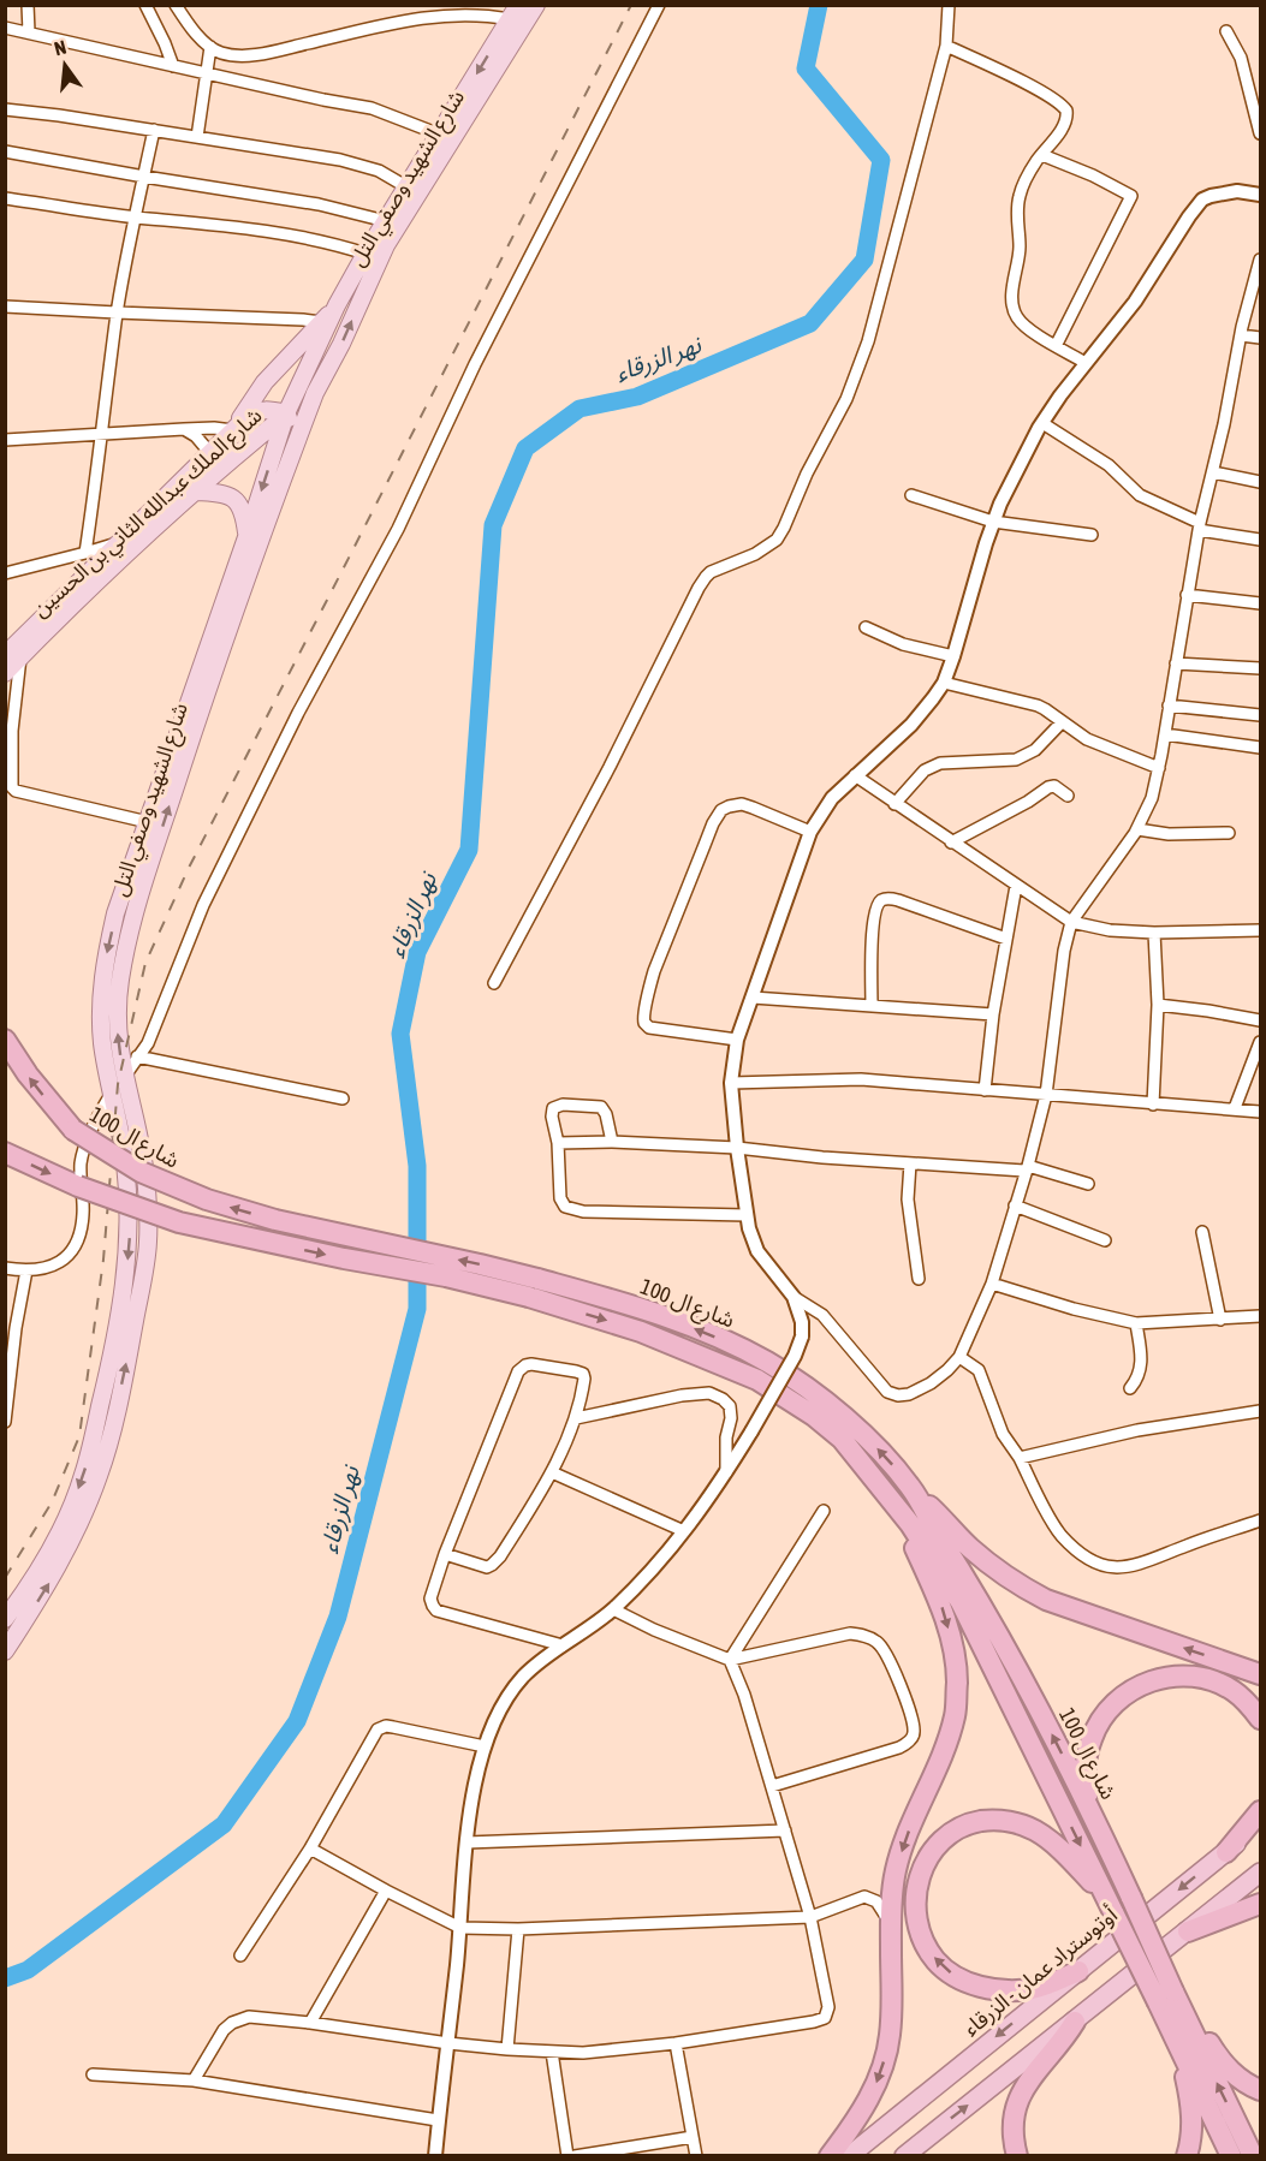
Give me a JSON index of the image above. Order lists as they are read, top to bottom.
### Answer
{
  "streets": {
    "highway": ["شارع ال 100", "أوتوستراد عمان - الزرقاء"],
    "main road": ["شارع الشهيد وصفي التل", "شارع الملك عبدالله الثاني بن الحسين"]
  },
  "crossings": [
    ["شارع الشهيد وصفي التل", "شارع الملك عبدالله الثاني بن الحسين"]
  ],
  "water": ["نهر الزرقاء"],
  "north": "top"
}
